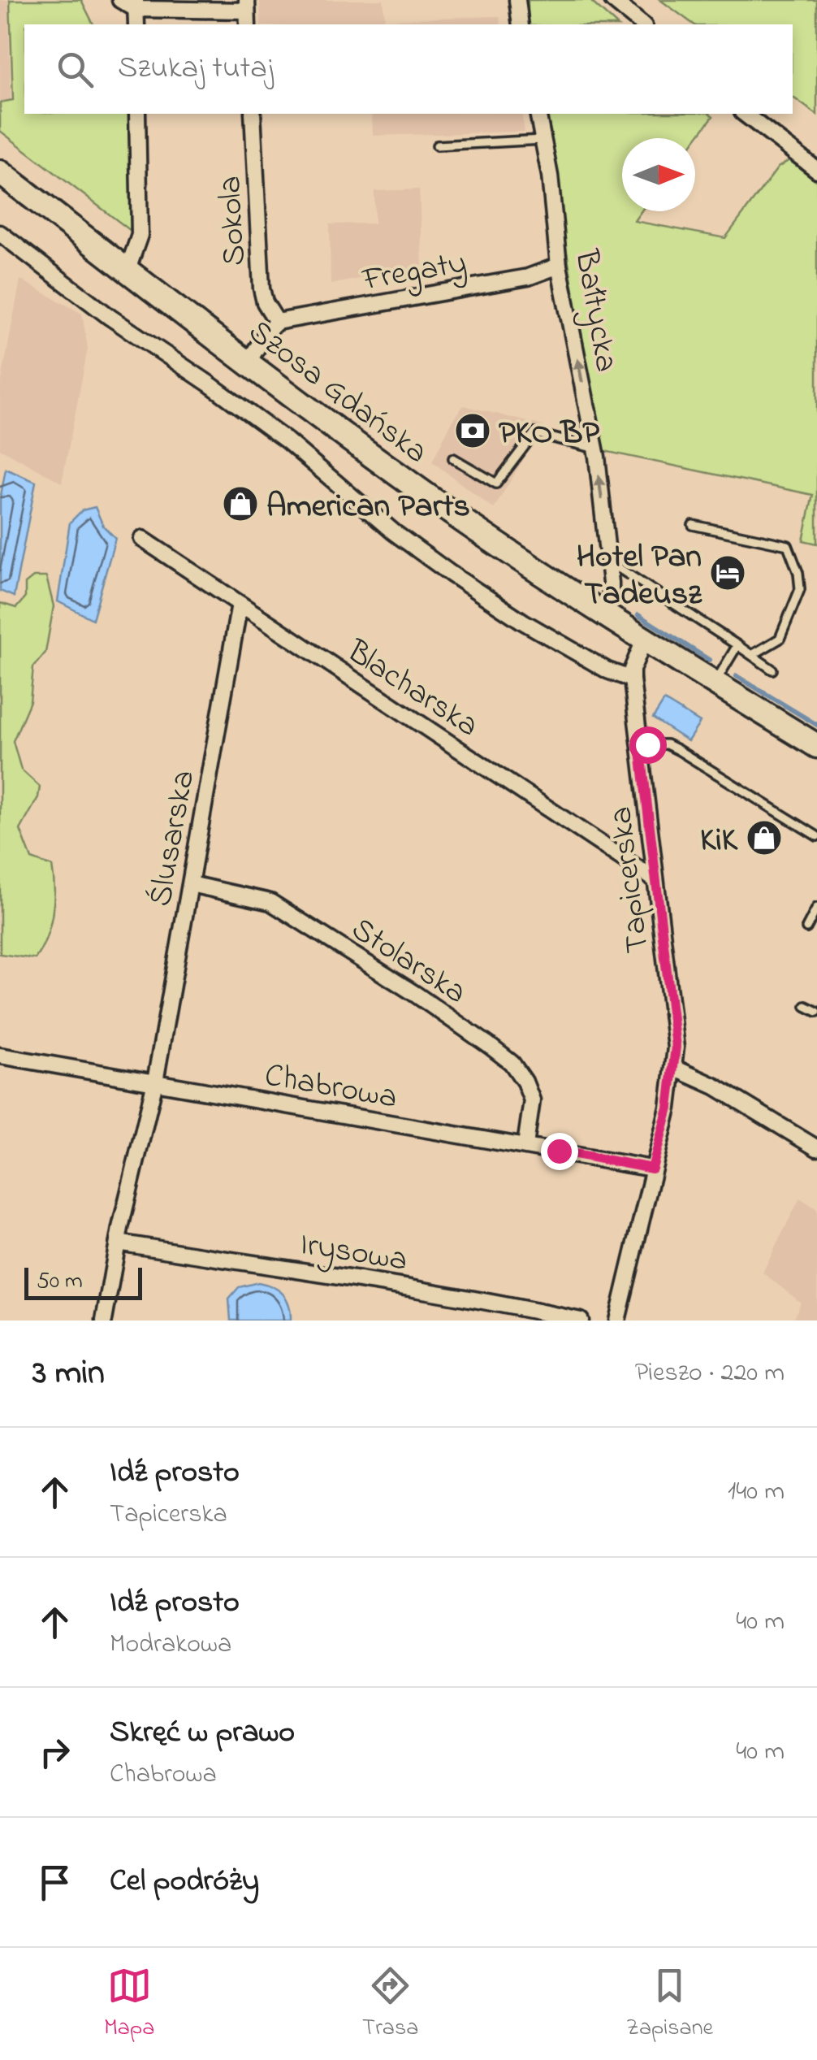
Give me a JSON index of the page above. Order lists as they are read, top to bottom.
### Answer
{
  "streets": {
    "main road": ["Szosa Gdańska"],
    "street": [
      "Sokola",
      "Fregaty",
      "Bałtycka",
      "Blacharska",
      "Ślusarska",
      "Tapicerska",
      "Stolarska",
      "Chabrowa",
      "Irysowa"
    ]
  },
  "crossings": [
    ["Sokola", "Fregaty"],
    ["Fregaty", "Bałtycka"],
    ["Bałtycka", "Szosa Gdańska"],
    ["Szosa Gdańska", "Tapicerska"],
    ["Blacharska", "Ślusarska"],
    ["Blacharska", "Tapicerska"],
    ["Ślusarska", "Stolarska"],
    ["Ślusarska", "Chabrowa"],
    ["Ślusarska", "Irysowa"],
    ["Tapicerska", "Chabrowa"],
    ["Stolarska", "Chabrowa"]
  ],
  "one_way": ["Bałtycka"],
  "places": {
    "bank": ["PKO BP"],
    "shop": ["American Parts", "KiK"],
    "hotel": ["Hotel Pan Tadeusz"]
  },
  "scale_bar": "50 m",
  "north": "right",
  "page": {
    "search": "Szukaj tutaj",
    "scale": "50 m",
    "heading": ["3 min", "Pieszo · 220 m"],
    "list": [
      ["Idź prosto", "Tapicerska", "140 m"],
      ["Idź prosto", "Modrakowa", "40 m"],
      ["Skręć w prawo", "Chabrowa", "40 m"],
      "Cel podróży"
    ],
    "nav": ["Mapa", "Trasa", "Zapisane"]
  }
}
